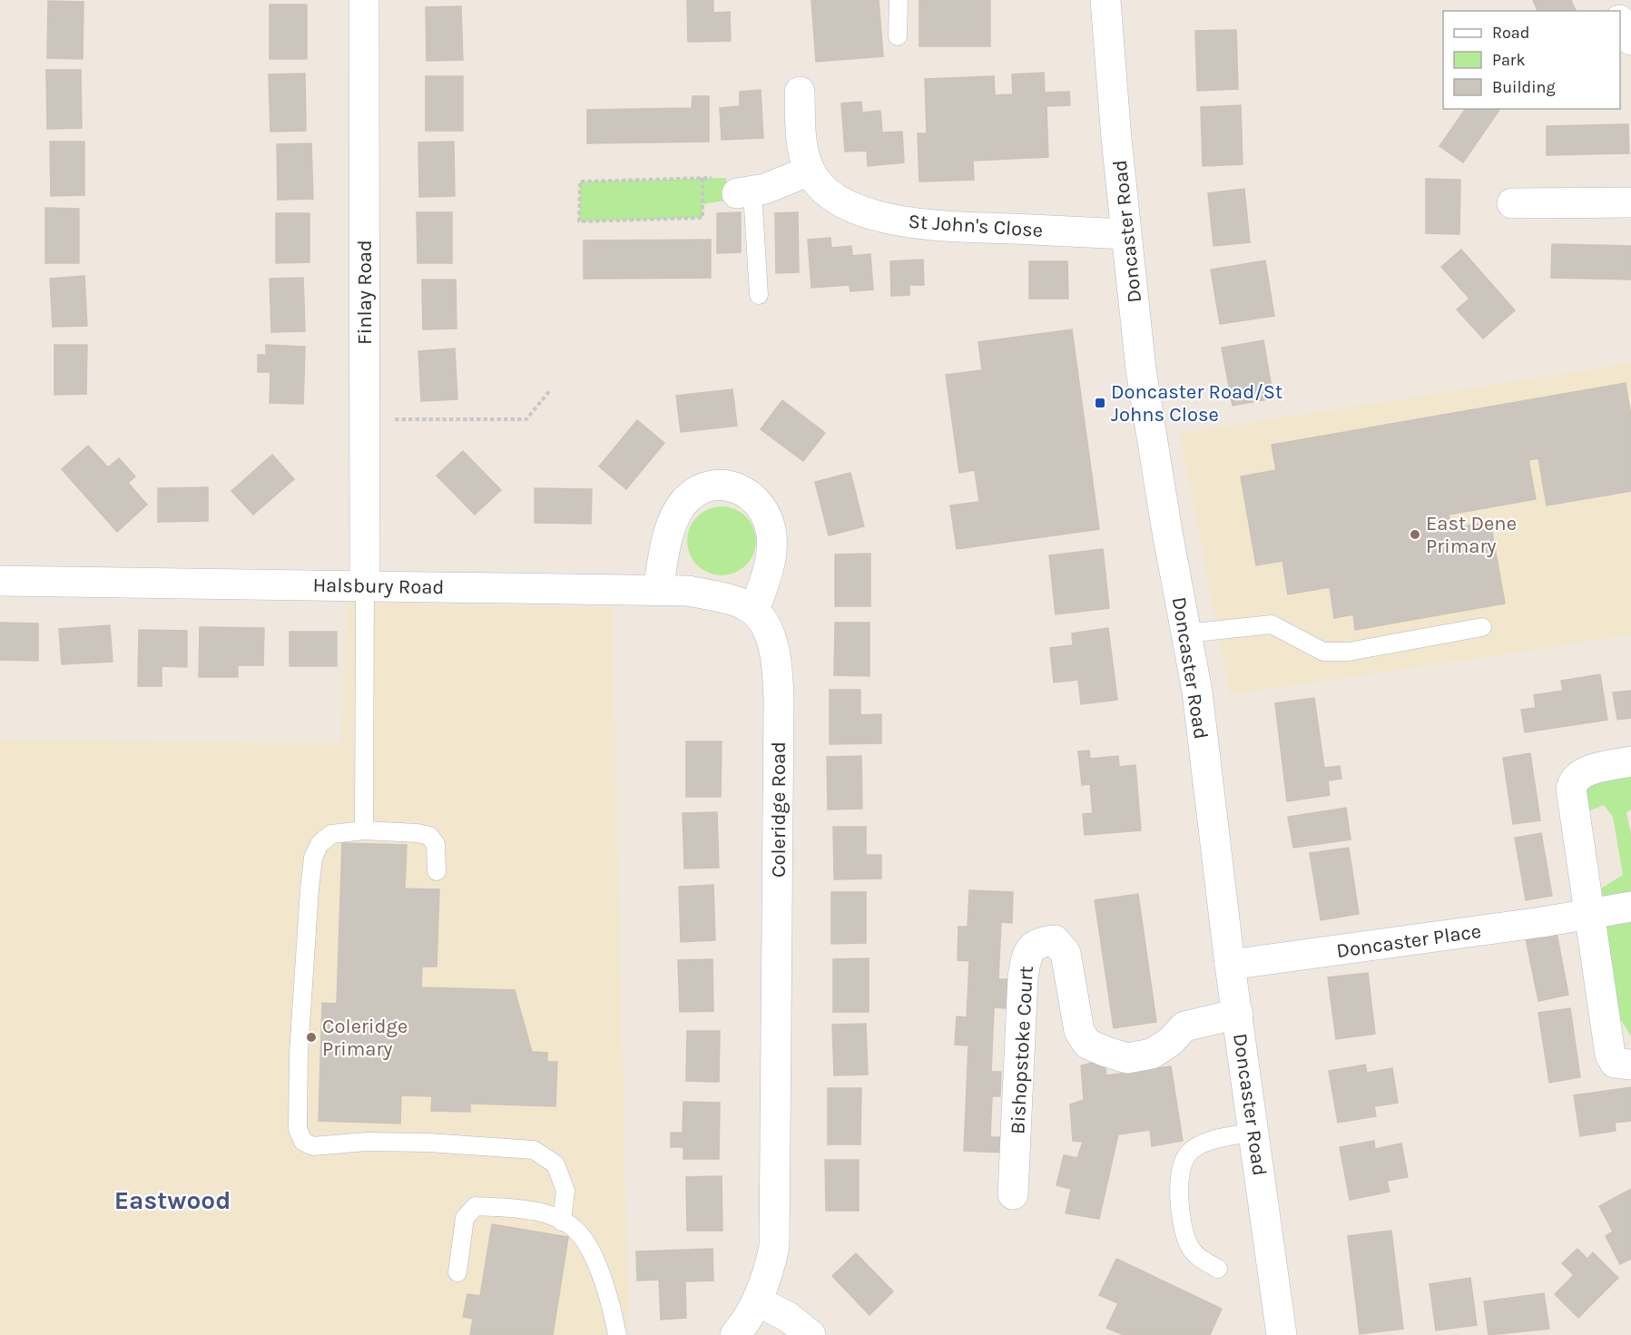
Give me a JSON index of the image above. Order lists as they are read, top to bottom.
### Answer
{
  "streets": {
    "street": [
      "St John's Close",
      "Doncaster Road",
      "Finlay Road",
      "Halsbury Road",
      "Coleridge Road",
      "Doncaster Place",
      "Bishopstoke Court"
    ]
  },
  "crossings": [
    ["St John's Close", "Doncaster Road"],
    ["Doncaster Road", "Doncaster Place"],
    ["Doncaster Road", "Bishopstoke Court"],
    ["Finlay Road", "Halsbury Road"],
    ["Halsbury Road", "Coleridge Road"]
  ],
  "districts": ["Eastwood"],
  "places": {
    "transit": ["Doncaster Road/St Johns Close"],
    "other": ["East Dene Primary", "Coleridge Primary"]
  },
  "legend": ["Road", "Park", "Building"]
}
